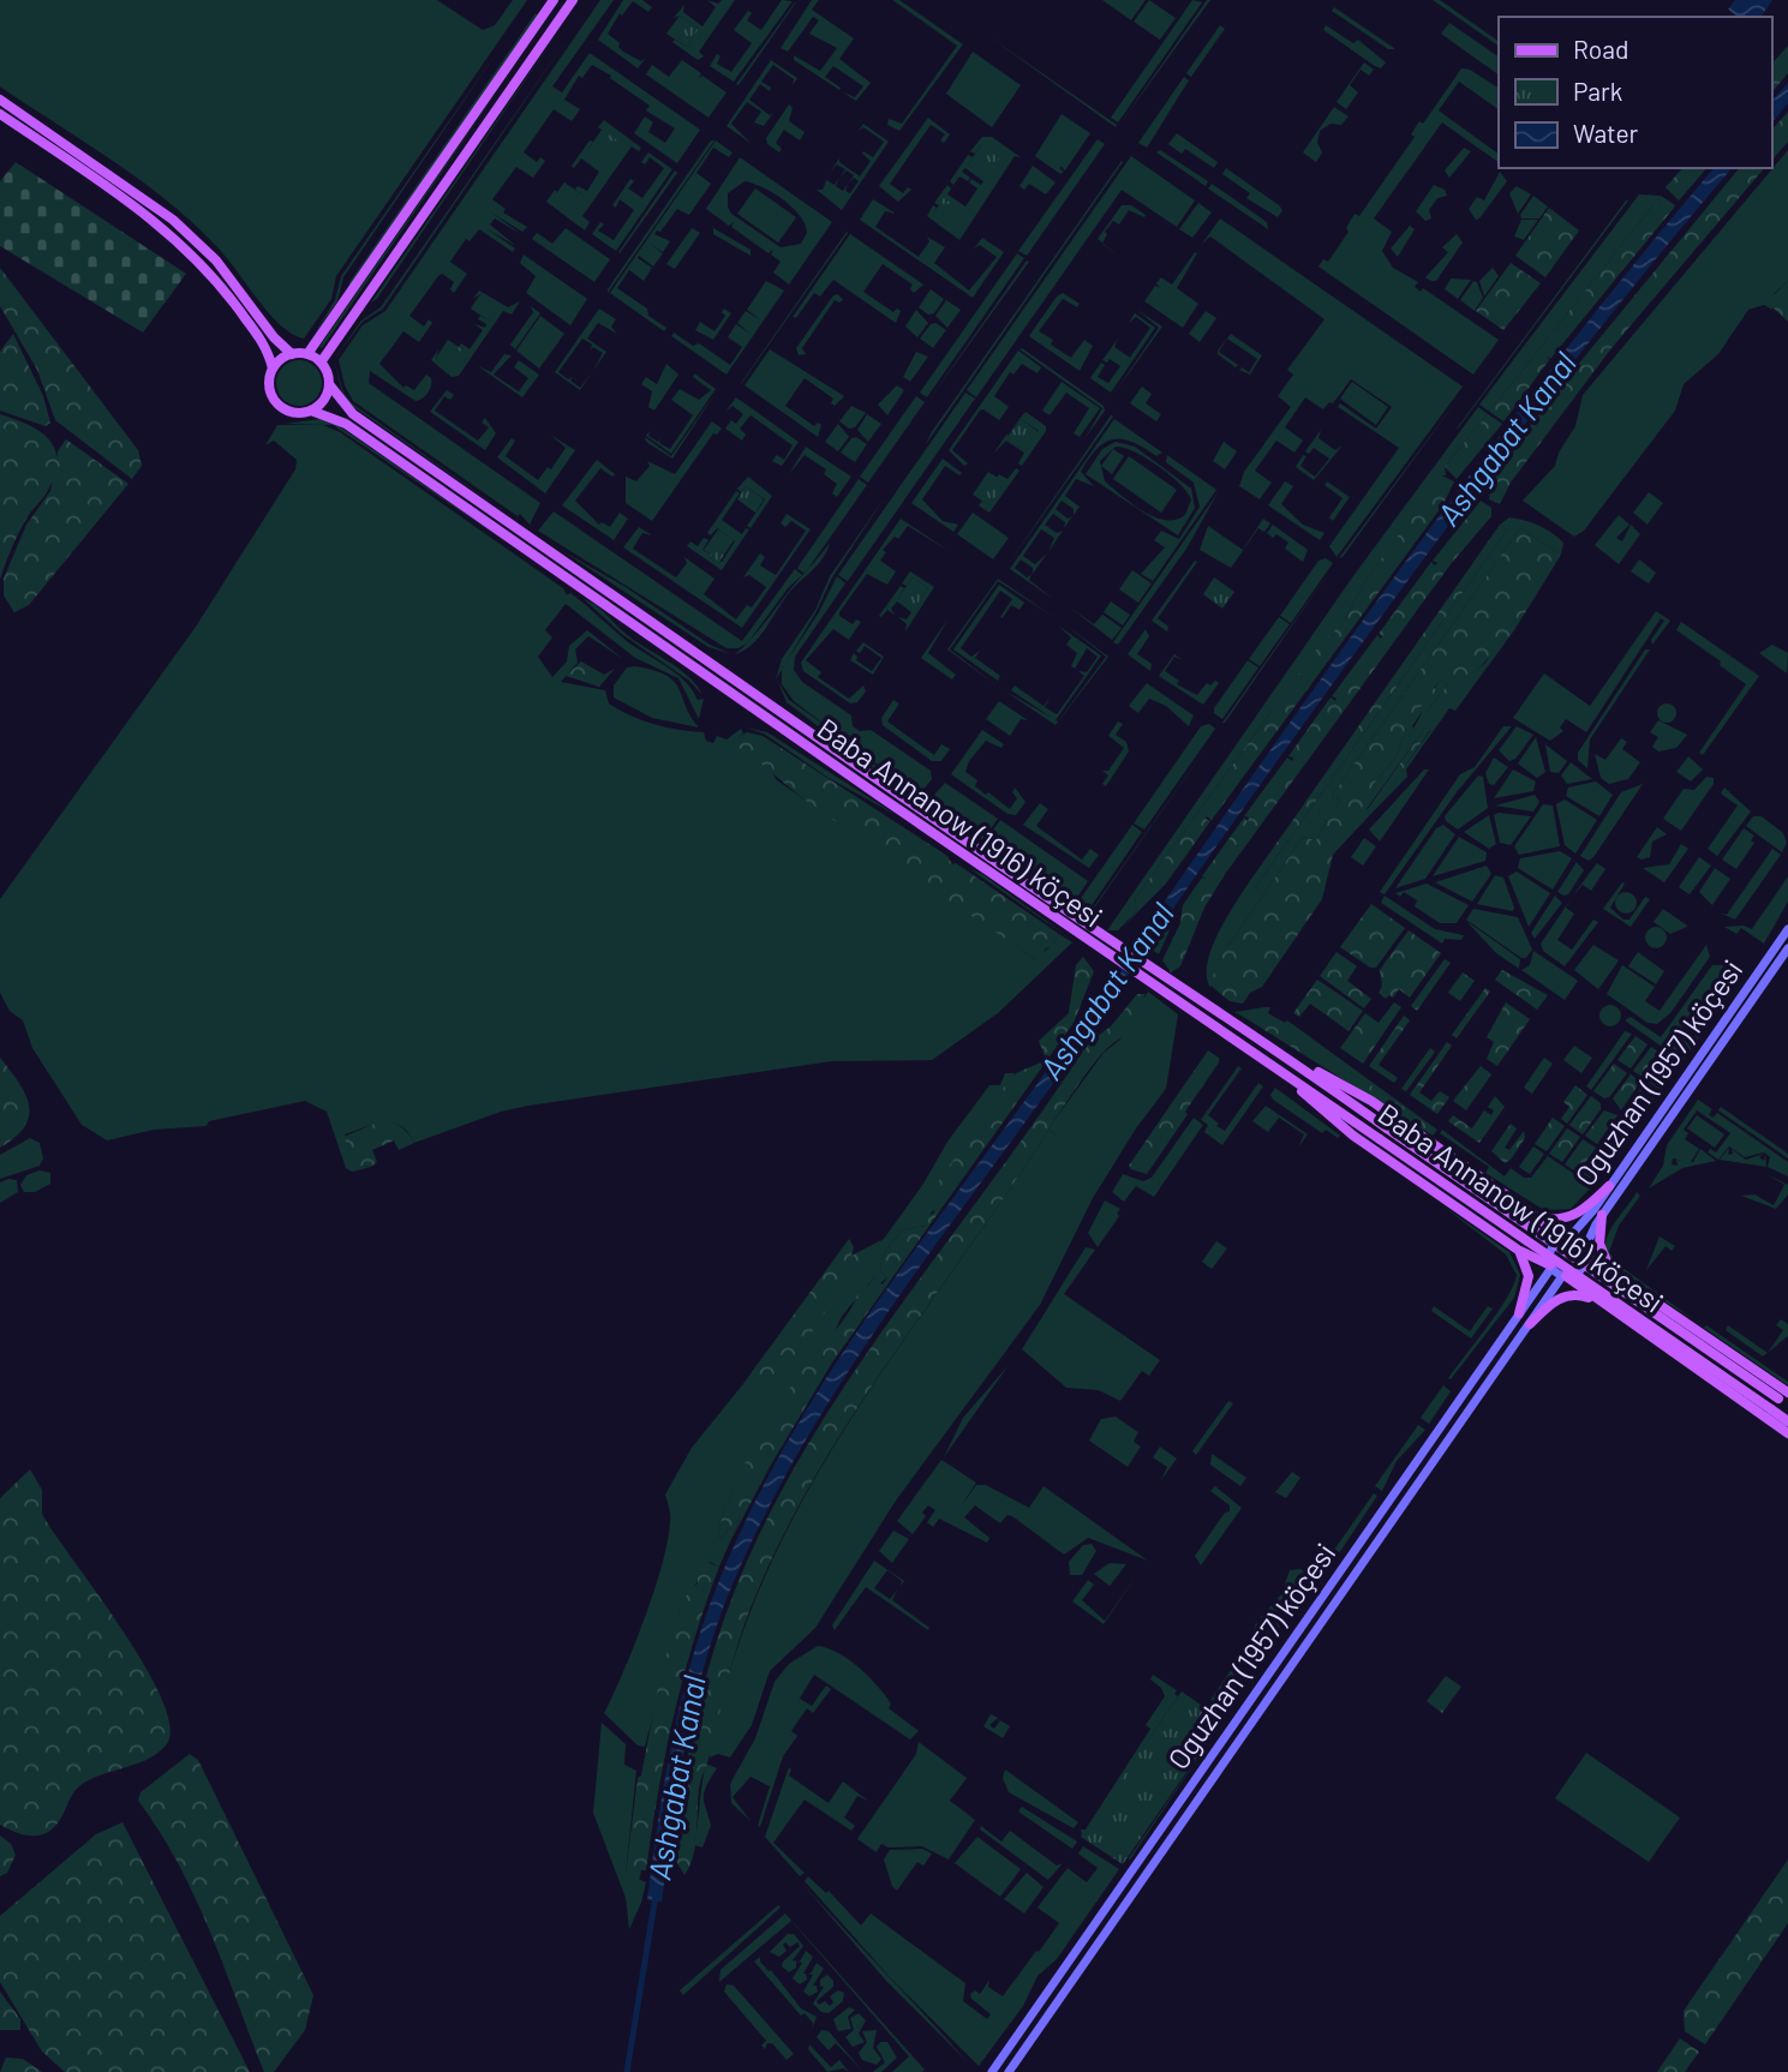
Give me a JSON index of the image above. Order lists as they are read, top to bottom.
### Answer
{
  "streets": {
    "main road": ["Baba Annanow (1916) köçesi", "Oguzhan (1957) köçesi"]
  },
  "water": ["Ashgabat Kanal"],
  "legend": ["Road", "Park", "Water"]
}
